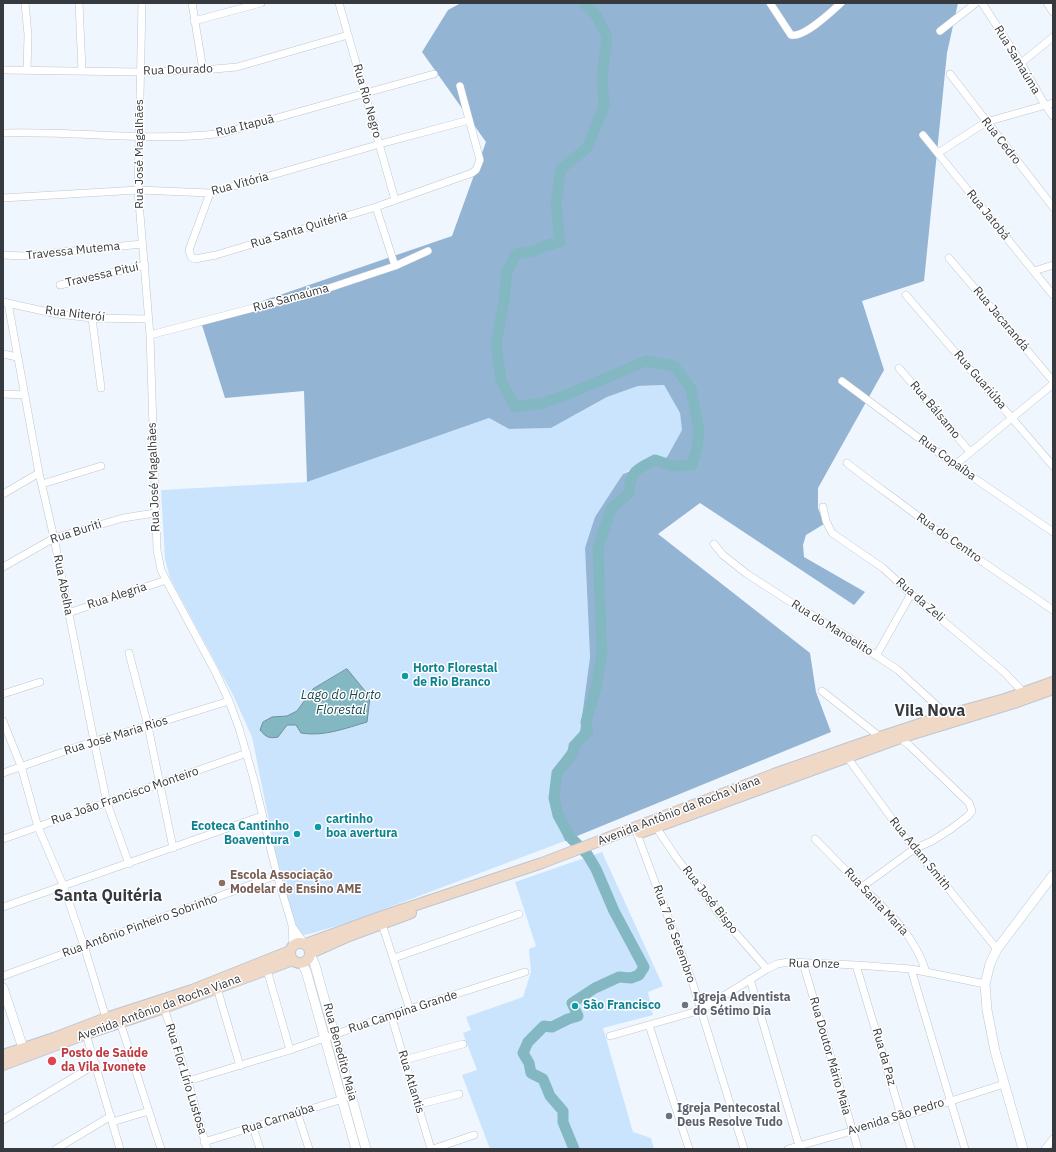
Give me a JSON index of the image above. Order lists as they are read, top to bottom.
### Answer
{
  "streets": {
    "main road": ["Avenida Antônio da Rocha Viana"],
    "street": [
      "Rua Samaúma",
      "Rua Dourado",
      "Rua Rio Negro",
      "Rua Itapuã",
      "Rua Cedro",
      "Rua José Magalhães",
      "Rua Vitória",
      "Rua Jatobá",
      "Rua Santa Quitéria",
      "Travessa Mutema",
      "Travessa Pituí",
      "Rua Niterói",
      "Rua Jacarandá",
      "Rua Guariúba",
      "Rua Bálsamo",
      "Rua Copaíba",
      "Rua Buriti",
      "Rua do Centro",
      "Rua Abelha",
      "Rua Alegria",
      "Rua da Zeli",
      "Rua do Manoelito",
      "Rua José Maria Rios",
      "Rua João Francisco Monteiro",
      "Rua Adam Smith",
      "Rua José Bispo",
      "Rua Santa Maria",
      "Rua Antônio Pinheiro Sobrinho",
      "Rua 7 de Setembro",
      "Rua Onze",
      "Rua Campina Grande",
      "Rua Benedito Maia",
      "Rua Doutor Mário Maia",
      "Rua da Paz",
      "Rua Flor Lírio Lustosa",
      "Rua Atlantis",
      "Avenida São Pedro",
      "Rua Carnaúba"
    ]
  },
  "crossings": [
    ["Rua Samaúma", "Rua José Magalhães"],
    ["Rua Dourado", "Rua Rio Negro"],
    ["Rua Dourado", "Rua José Magalhães"],
    ["Rua Rio Negro", "Rua Itapuã"],
    ["Rua Rio Negro", "Rua Vitória"],
    ["Rua Rio Negro", "Rua Santa Quitéria"],
    ["Rua Itapuã", "Rua José Magalhães"],
    ["Rua José Magalhães", "Rua Vitória"],
    ["Rua José Magalhães", "Travessa Mutema"],
    ["Rua José Magalhães", "Travessa Pituí"],
    ["Rua José Magalhães", "Rua Niterói"],
    ["Rua José Magalhães", "Rua Buriti"],
    ["Rua José Magalhães", "Rua Alegria"],
    ["Rua José Magalhães", "Rua José Maria Rios"],
    ["Rua José Magalhães", "Rua João Francisco Monteiro"],
    ["Rua José Magalhães", "Avenida Antônio da Rocha Viana"],
    ["Rua José Magalhães", "Rua Antônio Pinheiro Sobrinho"],
    ["Rua José Magalhães", "Rua Benedito Maia"],
    ["Rua Vitória", "Rua Santa Quitéria"],
    ["Rua Niterói", "Rua Abelha"],
    ["Rua Buriti", "Rua Abelha"],
    ["Rua Abelha", "Rua Alegria"],
    ["Rua Abelha", "Rua José Maria Rios"],
    ["Rua Abelha", "Rua João Francisco Monteiro"],
    ["Rua da Zeli", "Avenida Antônio da Rocha Viana"],
    ["Rua do Manoelito", "Avenida Antônio da Rocha Viana"],
    ["Avenida Antônio da Rocha Viana", "Rua Adam Smith"],
    ["Avenida Antônio da Rocha Viana", "Rua José Bispo"],
    ["Avenida Antônio da Rocha Viana", "Rua 7 de Setembro"],
    ["Avenida Antônio da Rocha Viana", "Rua Benedito Maia"],
    ["Avenida Antônio da Rocha Viana", "Rua Flor Lírio Lustosa"],
    ["Rua José Bispo", "Rua Onze"],
    ["Rua Santa Maria", "Rua Onze"],
    ["Rua 7 de Setembro", "Rua Onze"],
    ["Rua Onze", "Rua Doutor Mário Maia"],
    ["Rua Onze", "Rua da Paz"],
    ["Rua Campina Grande", "Rua Benedito Maia"],
    ["Rua Campina Grande", "Rua Flor Lírio Lustosa"],
    ["Rua Campina Grande", "Rua Atlantis"],
    ["Rua Benedito Maia", "Rua Carnaúba"],
    ["Rua Doutor Mário Maia", "Avenida São Pedro"],
    ["Rua da Paz", "Avenida São Pedro"],
    ["Rua Flor Lírio Lustosa", "Rua Carnaúba"]
  ],
  "districts": ["Vila Nova", "Santa Quitéria"],
  "water": ["Lago do Horto Florestal"],
  "places": [
    "Horto Florestal de Rio Branco",
    "cartinho boa avertura",
    "Ecoteca Cantinho Boaventura",
    "Escola Associação Modelar de Ensino AME",
    "Igreja Adventista do Sétimo Dia",
    "São Francisco",
    "Posto de Saúde da Vila Ivonete",
    "Igreja Pentecostal Deus Resolve Tudo"
  ]
}
